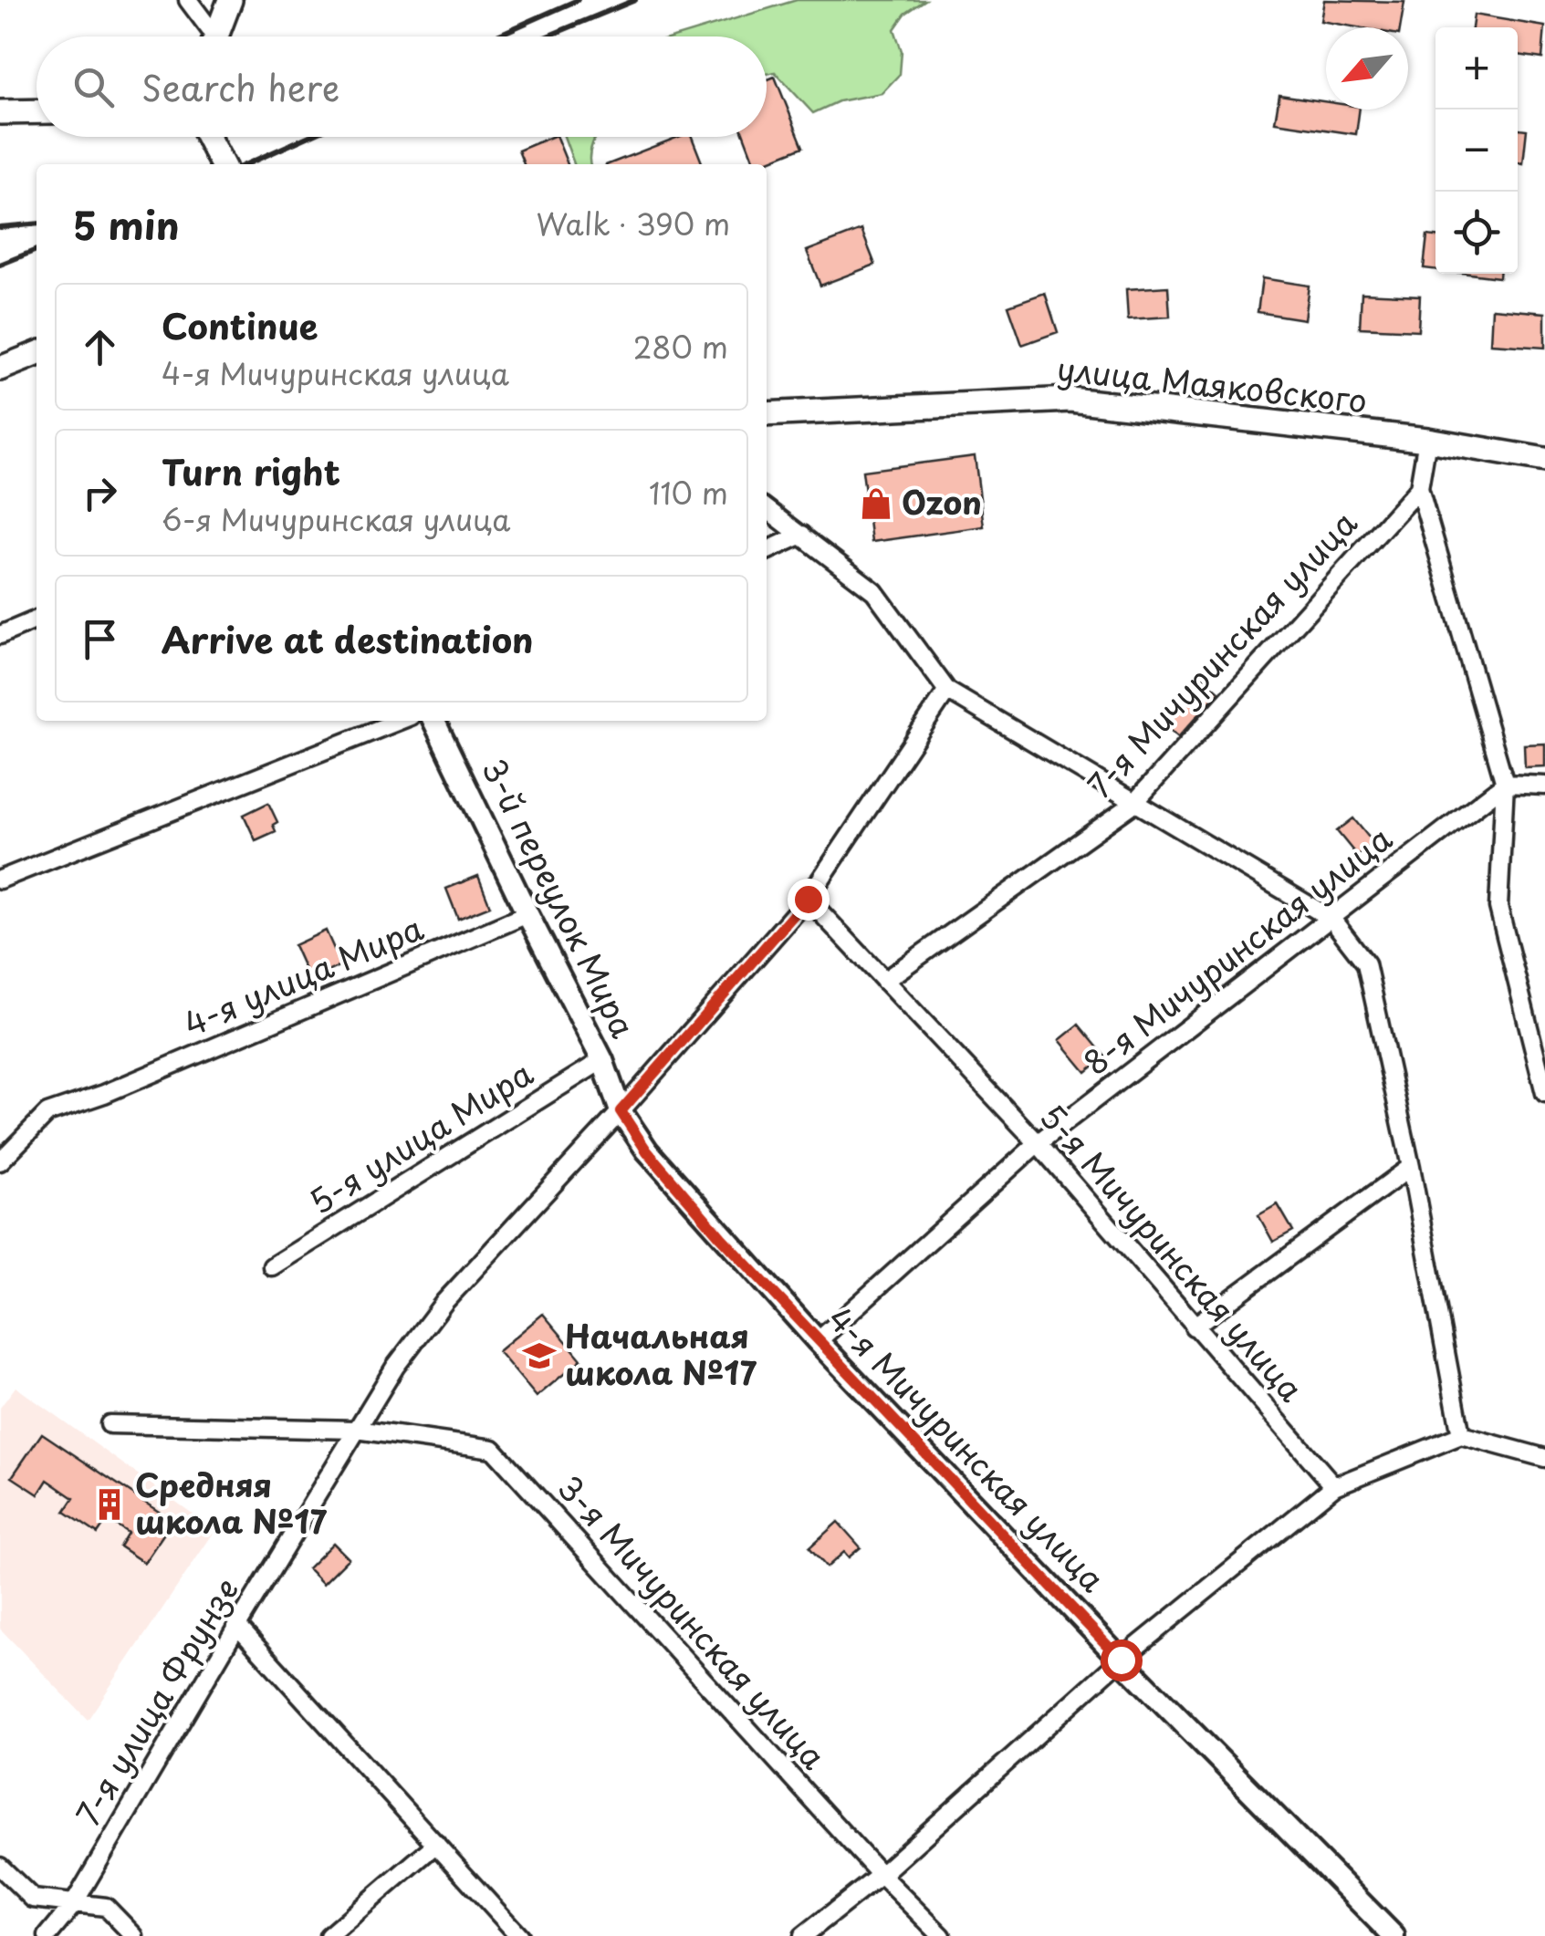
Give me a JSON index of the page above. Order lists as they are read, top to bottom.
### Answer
{
  "streets": {
    "main road": ["улица Маяковского"],
    "street": [
      "7-я Мичуринская улица",
      "3-й переулок Мира",
      "8-я Мичуринская улица",
      "4-я улица Мира",
      "5-я улица Мира",
      "5-я Мичуринская улица",
      "4-я Мичуринская улица",
      "3-я Мичуринская улица",
      "7-я улица Фрунзе"
    ]
  },
  "crossings": [
    ["7-я Мичуринская улица", "5-я Мичуринская улица"],
    ["3-й переулок Мира", "4-я улица Мира"],
    ["3-й переулок Мира", "5-я улица Мира"],
    ["3-й переулок Мира", "4-я Мичуринская улица"],
    ["3-й переулок Мира", "7-я улица Фрунзе"],
    ["8-я Мичуринская улица", "5-я Мичуринская улица"],
    ["8-я Мичуринская улица", "4-я Мичуринская улица"],
    ["5-я Мичуринская улица", "7-я улица Фрунзе"],
    ["4-я Мичуринская улица", "7-я улица Фрунзе"],
    ["3-я Мичуринская улица", "7-я улица Фрунзе"]
  ],
  "places": {
    "shop": ["Ozon"],
    "school or university": ["Начальная школа №17"],
    "building": ["Средняя школа №17"]
  },
  "north": "bottom left",
  "page": {
    "map_buttons": ["+", "−"],
    "search": "Search here",
    "heading": ["5 min", "Walk · 390 m"],
    "list": [
      ["Continue", "4-я Мичуринская улица", "280 m"],
      ["Turn right", "6-я Мичуринская улица", "110 m"],
      "Arrive at destination"
    ]
  }
}
